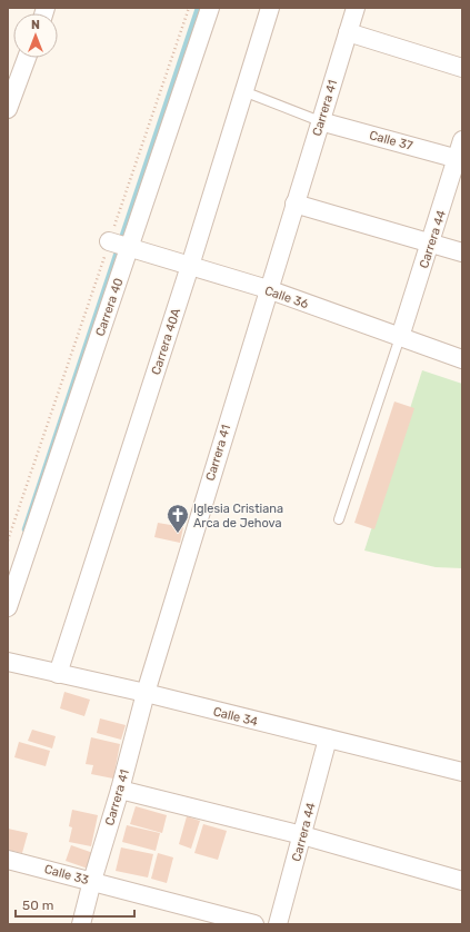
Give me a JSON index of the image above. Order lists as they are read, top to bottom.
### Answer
{
  "streets": {
    "street": [
      "Carrera 41",
      "Calle 37",
      "Carrera 44",
      "Calle 36",
      "Carrera 40",
      "Carrera 40A",
      "Calle 34",
      "Calle 33"
    ]
  },
  "crossings": [
    ["Carrera 41", "Calle 37"],
    ["Carrera 41", "Calle 36"],
    ["Carrera 41", "Calle 34"],
    ["Carrera 41", "Calle 33"],
    ["Calle 37", "Carrera 44"],
    ["Carrera 44", "Calle 36"],
    ["Carrera 44", "Calle 34"],
    ["Calle 36", "Carrera 40"],
    ["Calle 36", "Carrera 40A"],
    ["Carrera 40A", "Calle 34"]
  ],
  "places": {
    "church": ["Iglesia Cristiana Arca de Jehova"]
  },
  "scale_bar": "50 m",
  "north": "top"
}
